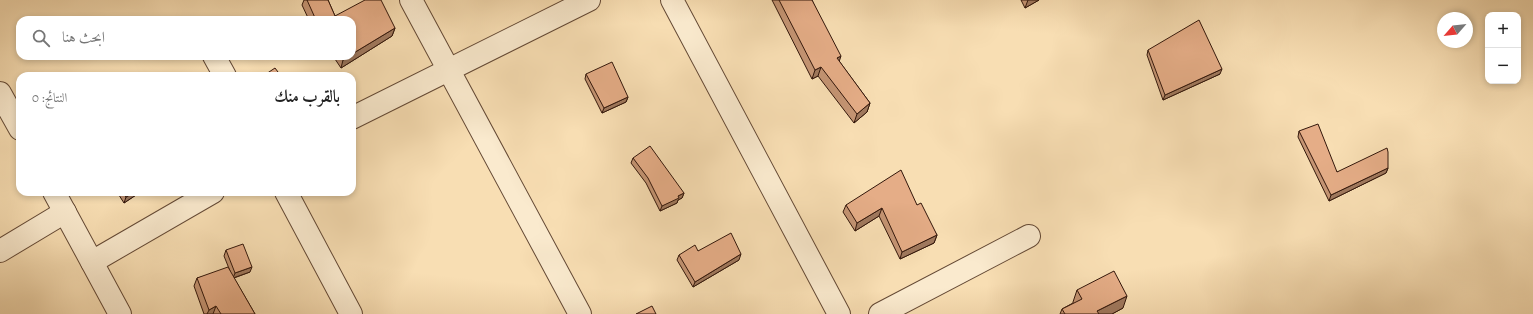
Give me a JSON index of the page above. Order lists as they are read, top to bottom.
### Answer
{
  "north": "bottom left",
  "page": {
    "map_buttons": ["+", "−"],
    "search": "ابحث هنا",
    "heading": ["بالقرب منك", "النتائج: 0"]
  }
}
